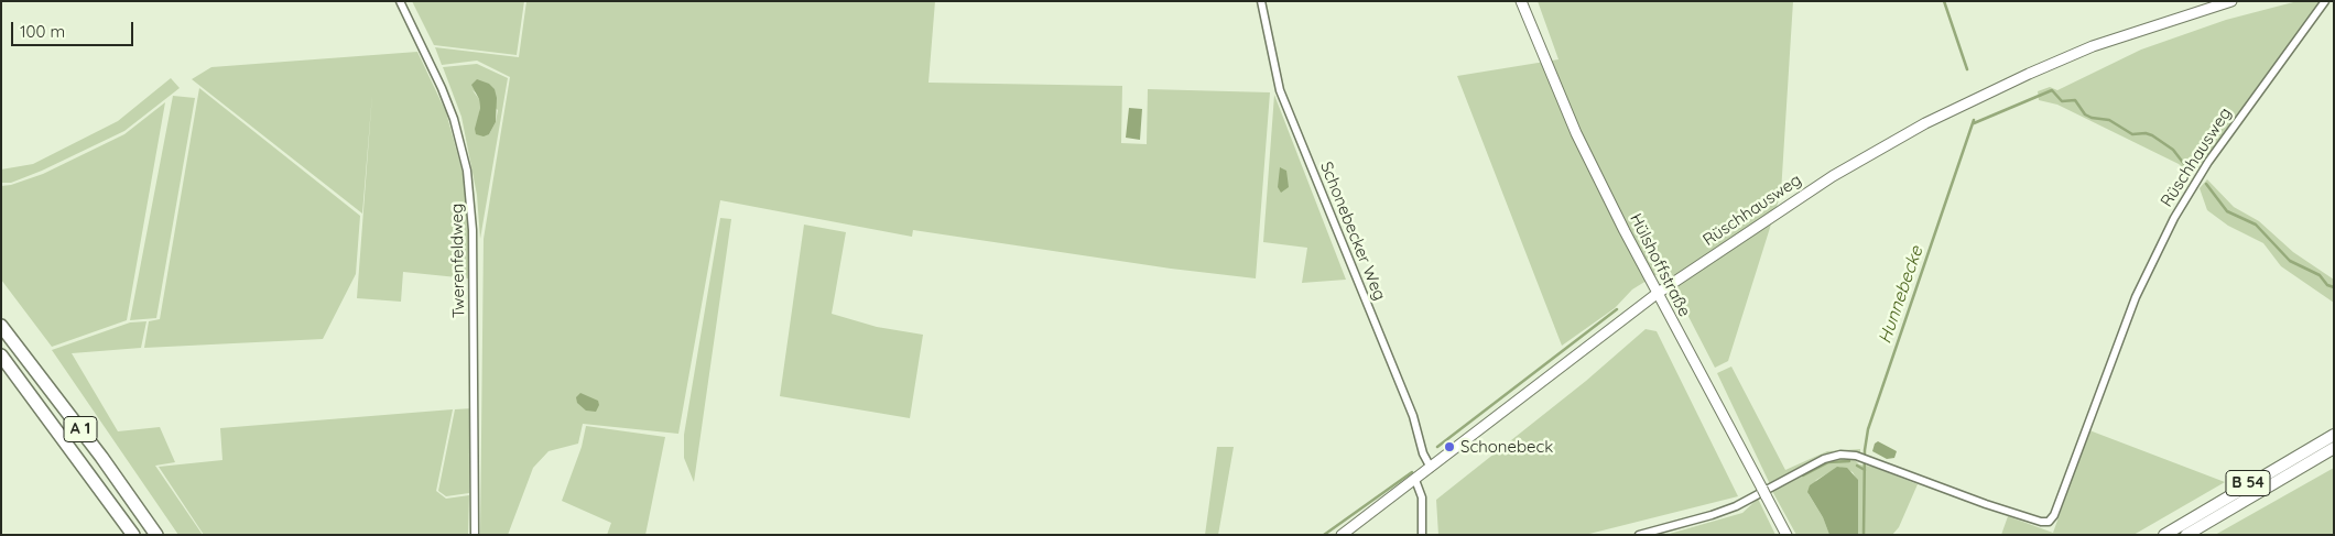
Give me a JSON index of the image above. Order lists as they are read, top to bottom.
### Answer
{
  "streets": {
    "highway": ["A 1", "B 54"],
    "main road": ["Rüschhausweg", "Hülshoffstraße"],
    "street": ["Schonebecker Weg", "Twerenfeldweg"]
  },
  "crossings": [
    ["Rüschhausweg", "Schonebecker Weg"],
    ["Rüschhausweg", "Hülshoffstraße"]
  ],
  "water": ["Hunnebecke"],
  "places": ["Schonebeck"],
  "scale_bar": "100 m"
}
